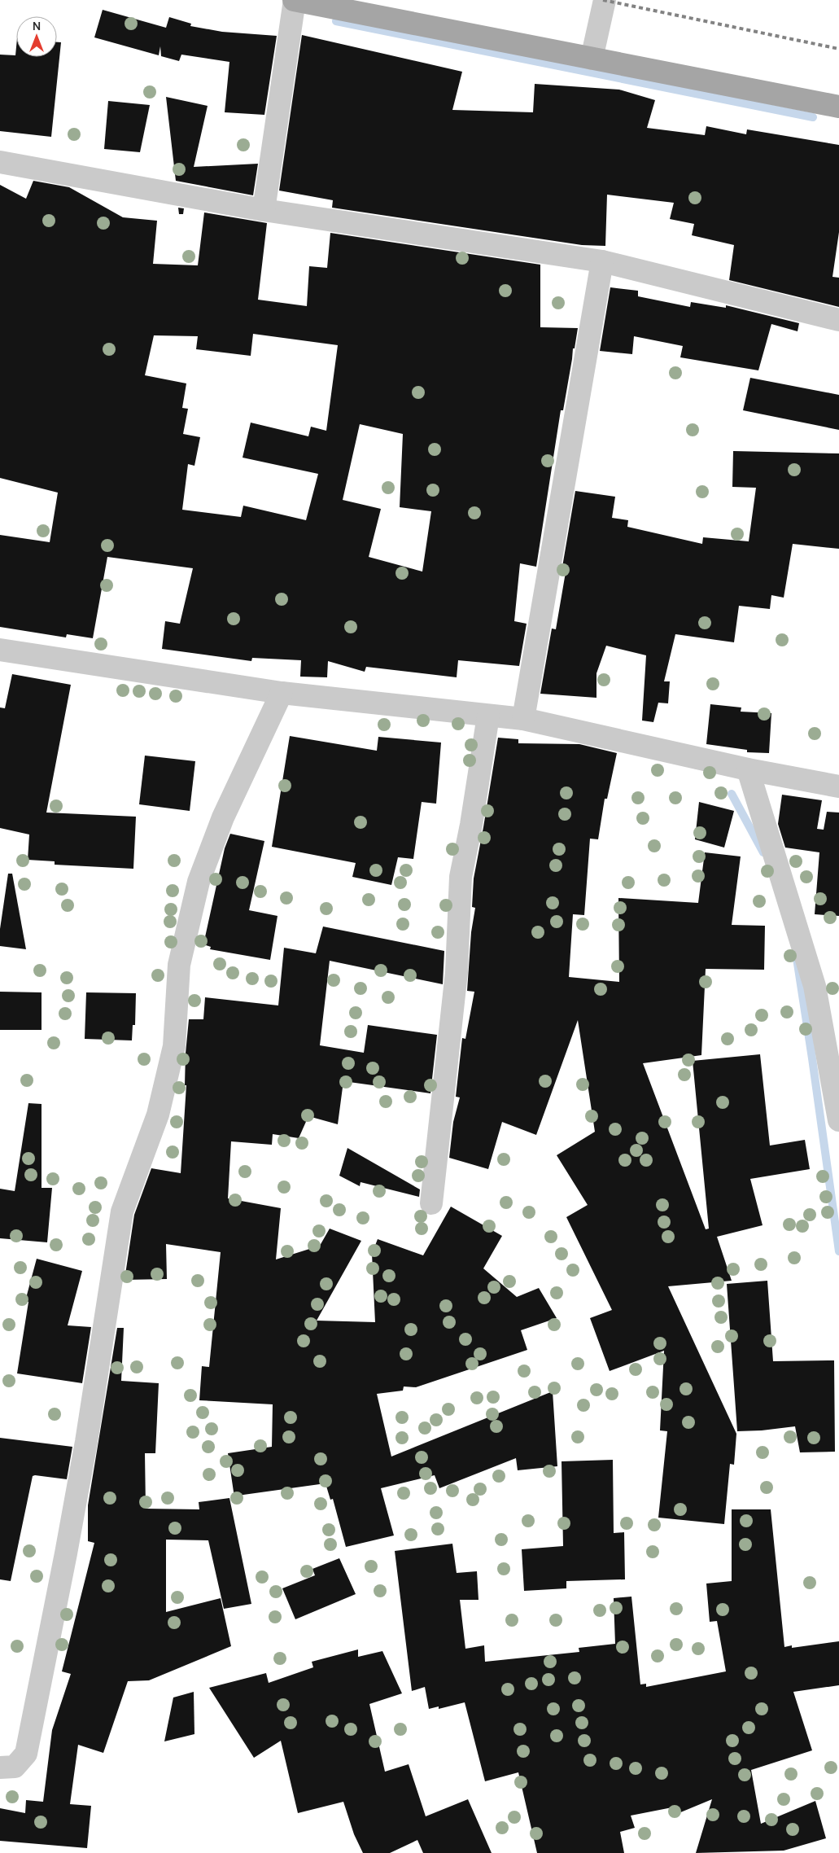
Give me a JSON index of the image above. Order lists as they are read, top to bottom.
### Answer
{
  "north": "top"
}
